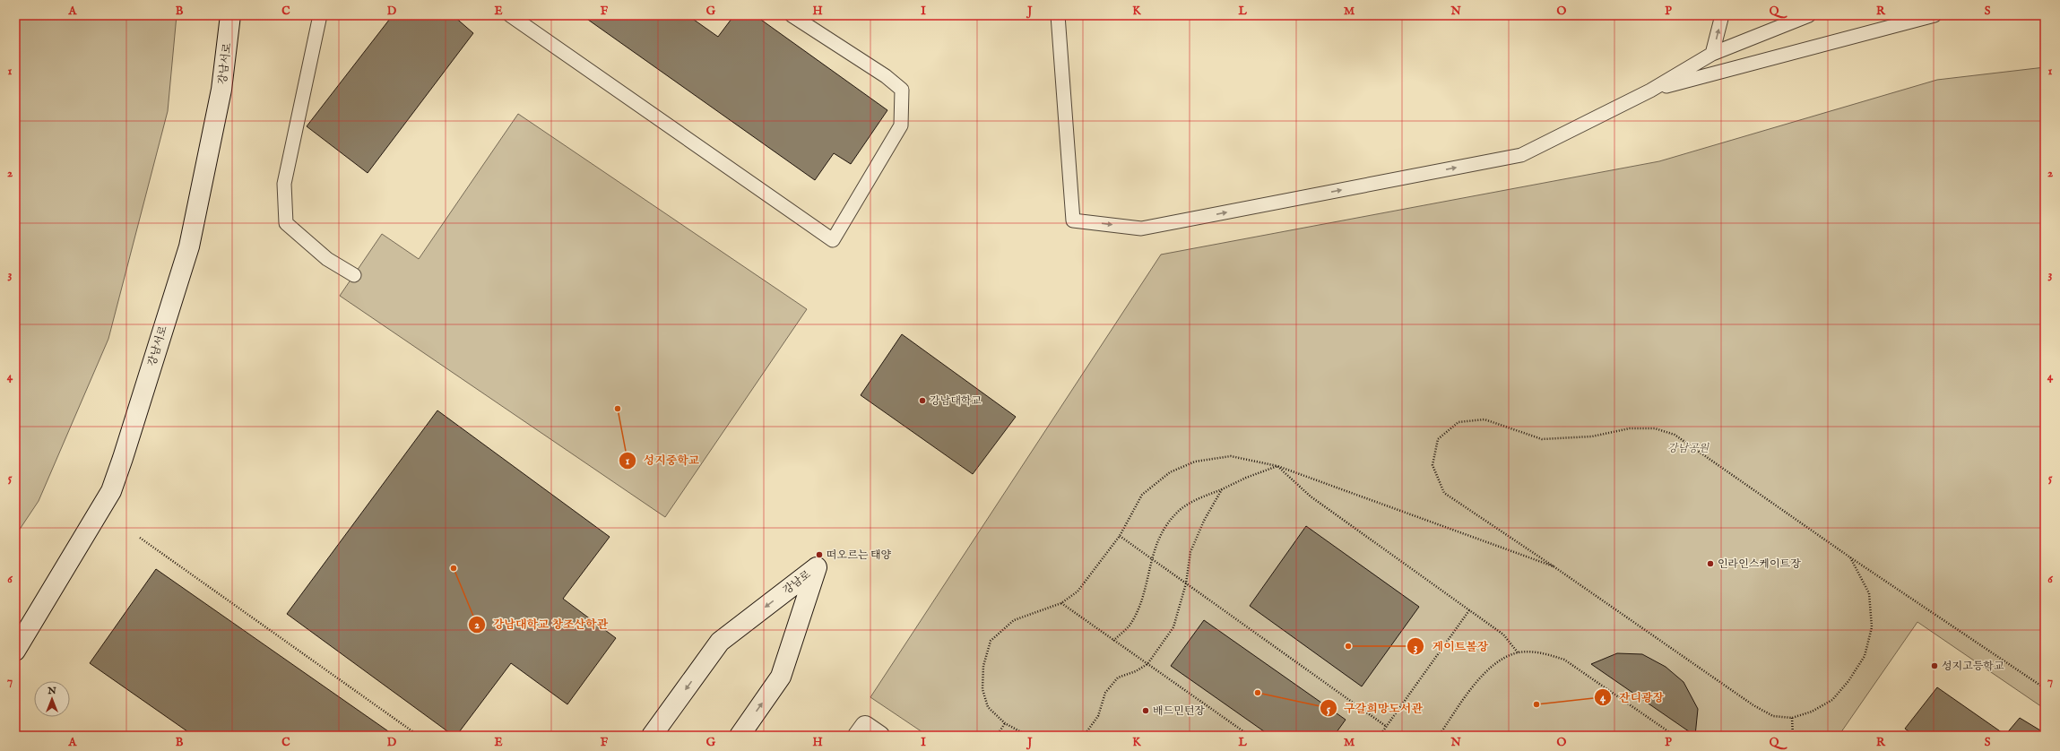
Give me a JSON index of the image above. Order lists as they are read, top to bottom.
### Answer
{
  "streets": {
    "street": ["강남서로", "강남로"]
  },
  "parks": ["강남공원"],
  "places": [
    "강남대학교",
    "성지중학교",
    "떠오르는 태양",
    "인라인스케이트장",
    "강남대학교 창조산학관",
    "게이트볼장",
    "성지고등학교",
    "구갈희망도서관",
    "잔디광장",
    "배드민턴장"
  ],
  "north": "top",
  "grid": {
    "columns": [
      "A",
      "B",
      "C",
      "D",
      "E",
      "F",
      "G",
      "H",
      "I",
      "J",
      "K",
      "L",
      "M",
      "N",
      "O",
      "P",
      "Q",
      "R",
      "S"
    ],
    "rows": [
      "1",
      "2",
      "3",
      "4",
      "5",
      "6",
      "7"
    ]
  }
}
